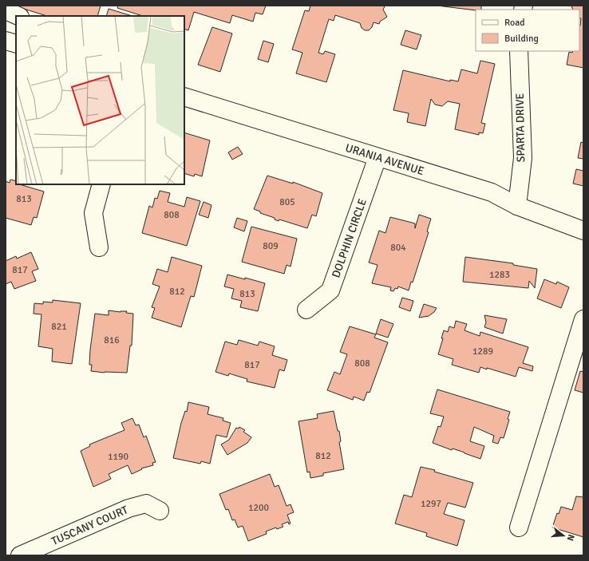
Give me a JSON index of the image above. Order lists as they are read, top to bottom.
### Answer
{
  "streets": {
    "street": [
      "SPARTA DRIVE",
      "URANIA AVENUE",
      "DOLPHIN CIRCLE",
      "TUSCANY COURT"
    ]
  },
  "crossings": [
    ["SPARTA DRIVE", "URANIA AVENUE"],
    ["URANIA AVENUE", "DOLPHIN CIRCLE"]
  ],
  "house_numbers": [
    "813",
    "805",
    "808",
    "809",
    "804",
    "817",
    "1283",
    "812",
    "813",
    "821",
    "816",
    "1289",
    "808",
    "817",
    "812",
    "1190",
    "1297",
    "1200"
  ],
  "legend": ["Road", "Building"],
  "north": "right"
}
